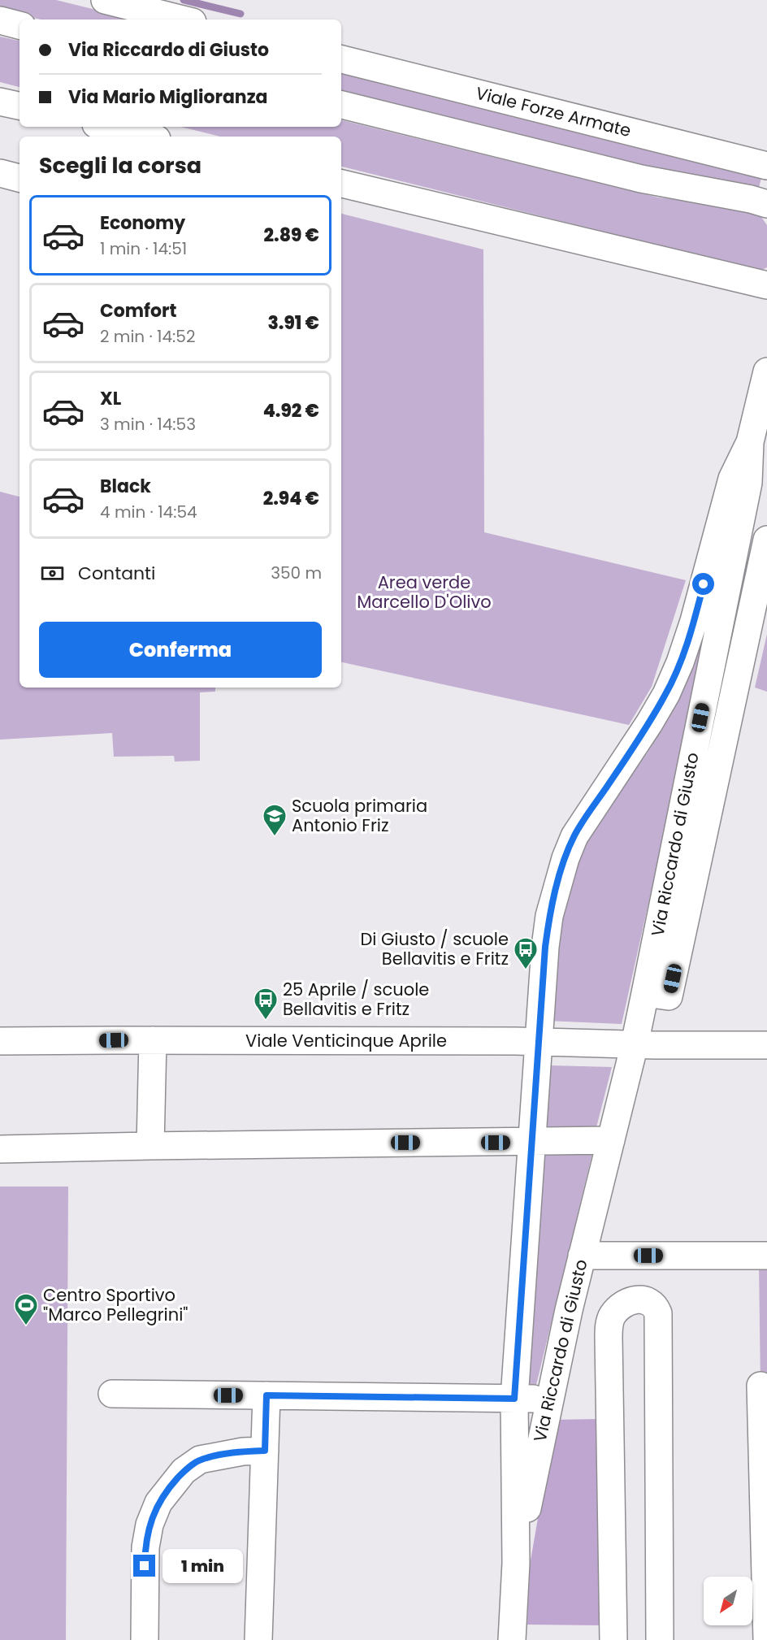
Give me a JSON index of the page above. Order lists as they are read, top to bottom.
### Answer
{
  "streets": {
    "street": ["Viale Forze Armate", "Via Riccardo di Giusto", "Viale Venticinque Aprile"]
  },
  "crossings": [
    ["Via Riccardo di Giusto", "Viale Venticinque Aprile"]
  ],
  "parks": ["Area verde Marcello D'Olivo"],
  "places": {
    "school or university": ["Scuola primaria Antonio Friz"],
    "bus stop": ["Di Giusto / scuole Bellavitis e Fritz", "25 Aprile / scuole Bellavitis e Fritz"],
    "sports": ["Centro Sportivo \"Marco Pellegrini\""]
  },
  "north": "bottom left",
  "page": {
    "banner": ["Via Riccardo di Giusto", "Via Mario Miglioranza"],
    "heading": "Scegli la corsa",
    "list": [
      {
        "name": "Economy",
        "note": "1 min · 14:51",
        "value": "2.89 €"
      },
      {
        "name": "Comfort",
        "note": "2 min · 14:52",
        "value": "3.91 €"
      },
      {
        "name": "XL",
        "note": "3 min · 14:53",
        "value": "4.92 €"
      },
      {
        "name": "Black",
        "note": "4 min · 14:54",
        "value": "2.94 €"
      }
    ],
    "pay": ["Contanti", "350 m"],
    "buttons": "Conferma",
    "bubble": "1 min"
  }
}
